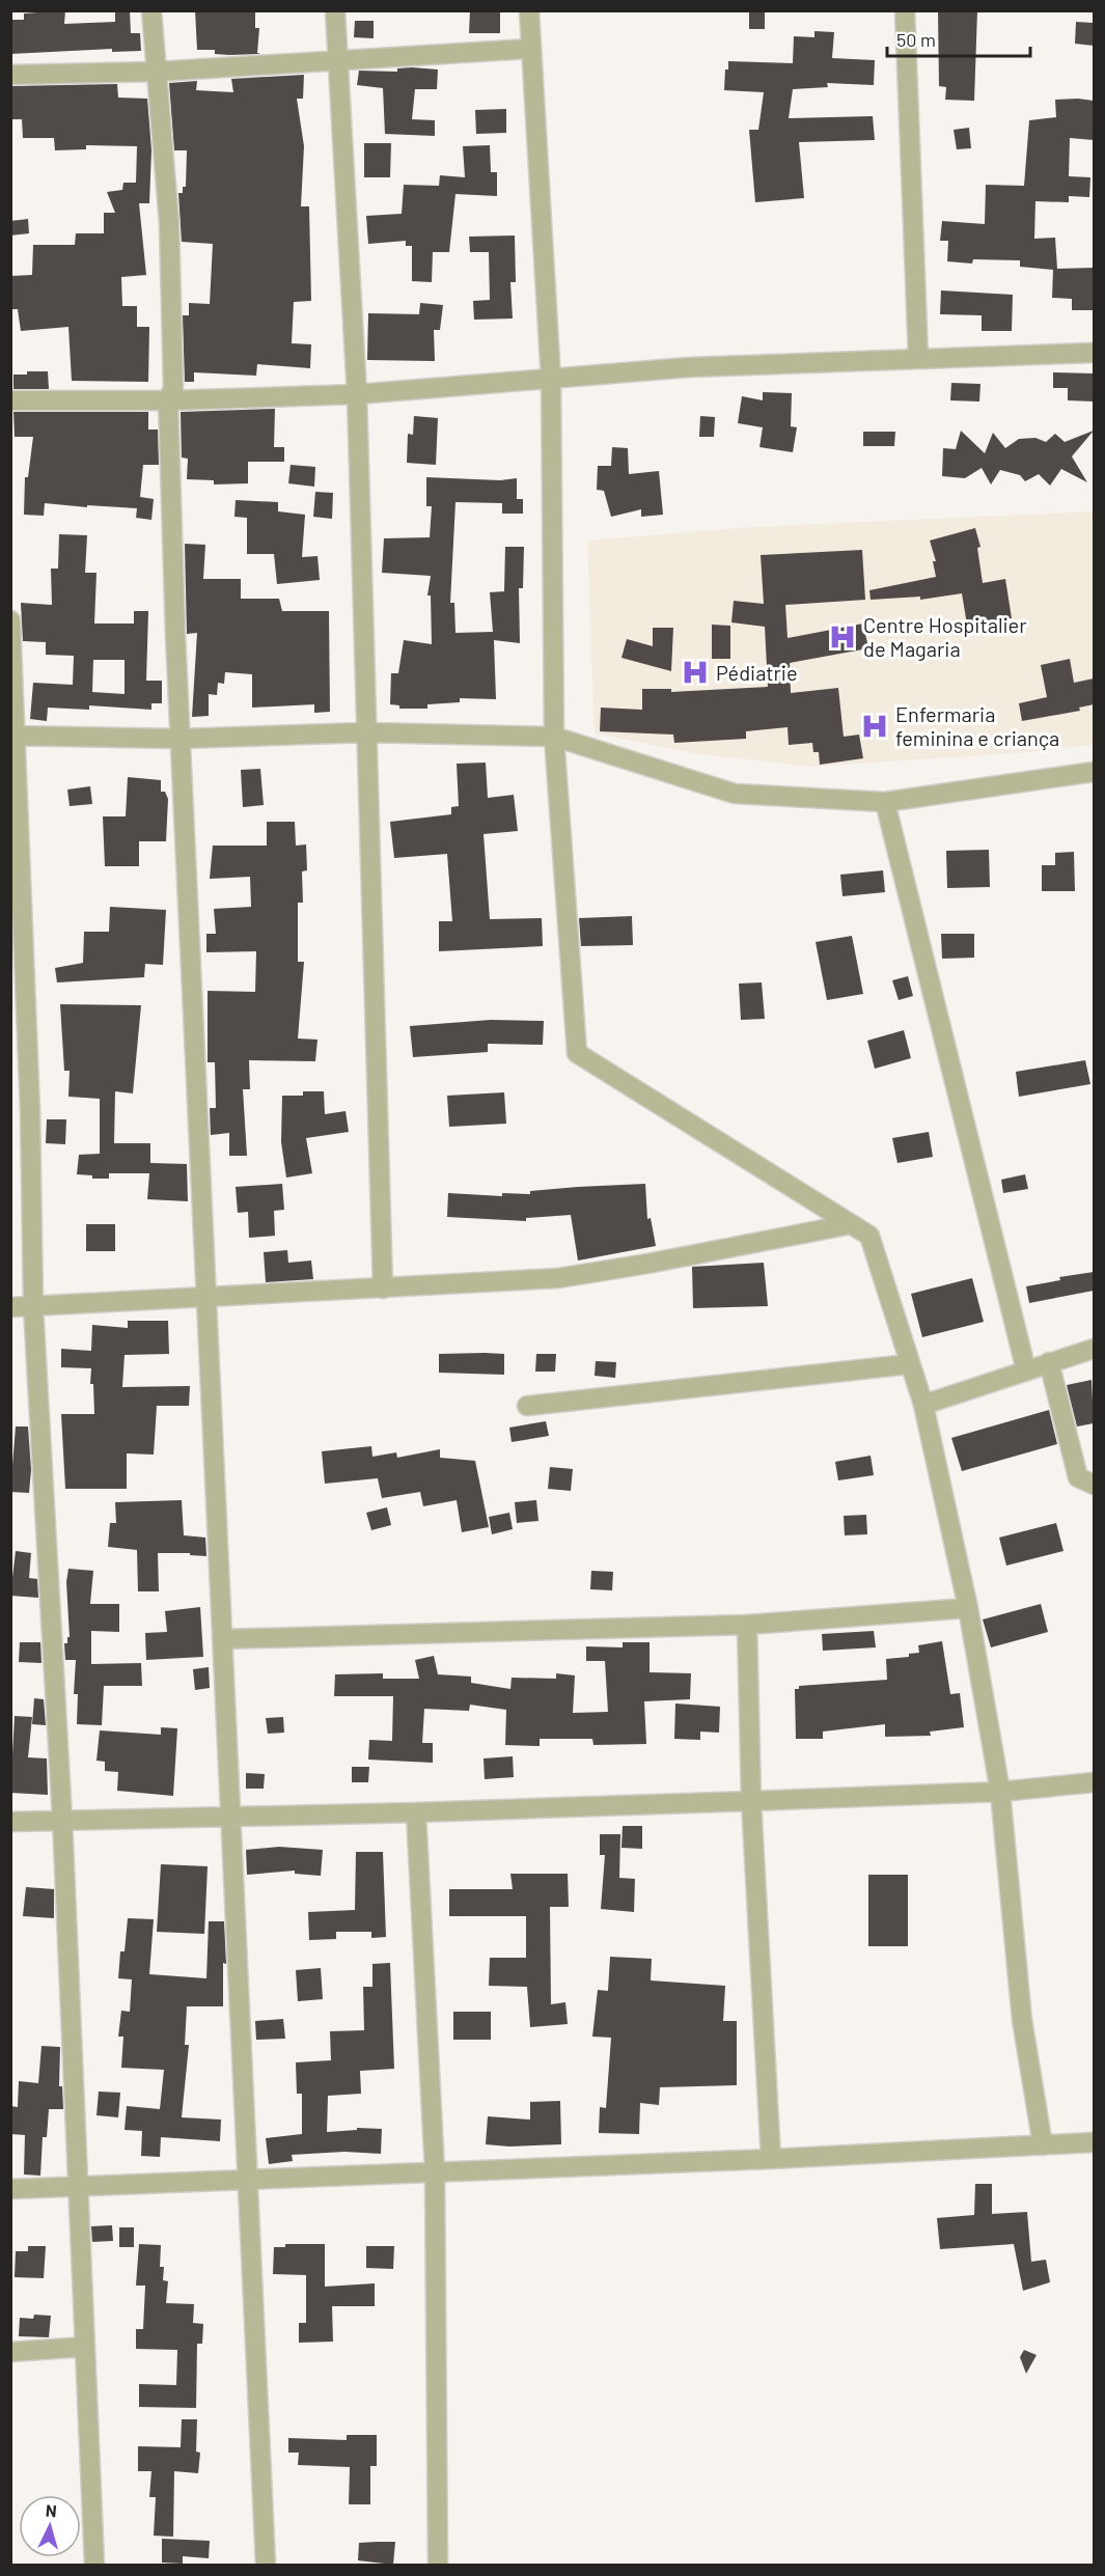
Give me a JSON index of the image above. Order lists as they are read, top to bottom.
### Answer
{
  "places": {
    "hospital": ["Centre Hospitalier de Magaria", "Pédiatrie", "Enfermaria feminina e criança"]
  },
  "scale_bar": "50 m",
  "north": "top"
}
